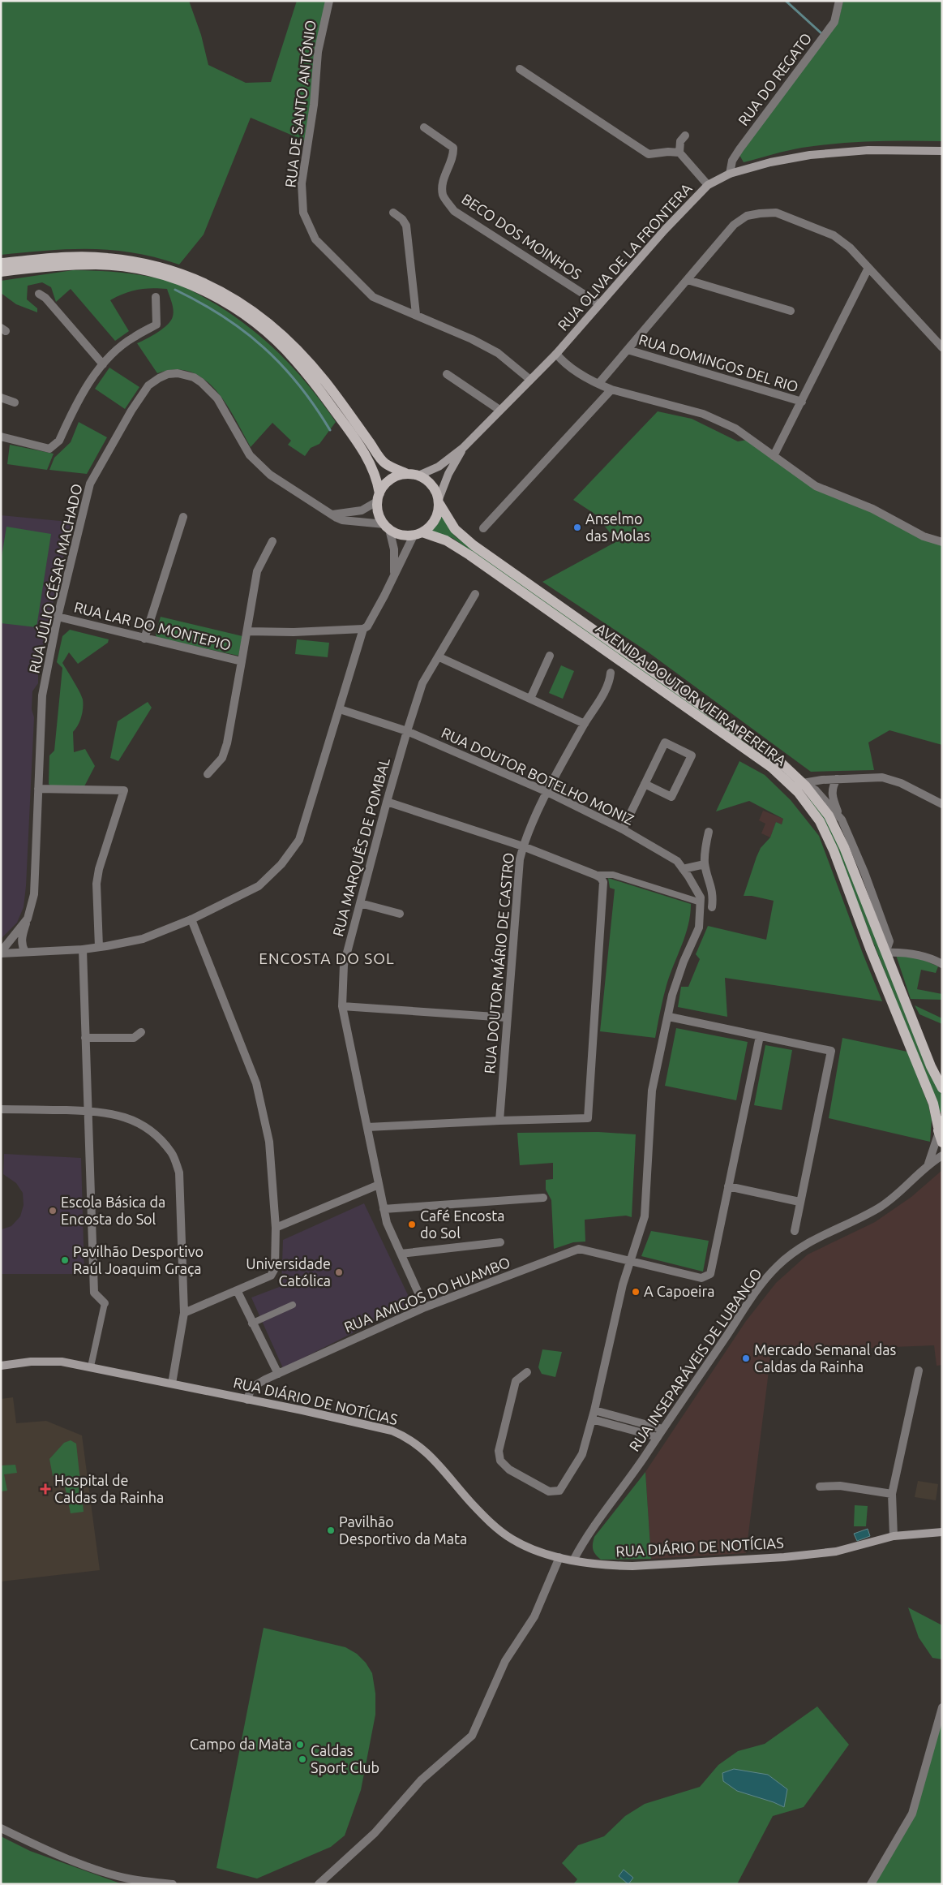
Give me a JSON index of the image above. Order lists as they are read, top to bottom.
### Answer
{
  "streets": {
    "main road": ["RUA OLIVA DE LA FRONTERA", "AVENIDA DOUTOR VIEIRA PEREIRA", "RUA DIÁRIO DE NOTÍCIAS"],
    "street": [
      "RUA DO REGATO",
      "RUA DE SANTO ANTÓNIO",
      "BECO DOS MOINHOS",
      "RUA DOMINGOS DEL RIO",
      "RUA JÚLIO CÉSAR MACHADO",
      "RUA LAR DO MONTEPIO",
      "RUA DOUTOR BOTELHO MONIZ",
      "RUA MARQUÊS DE POMBAL",
      "RUA DOUTOR MÁRIO DE CASTRO",
      "RUA AMIGOS DO HUAMBO",
      "RUA INSEPARÁVEIS DE LUBANGO"
    ]
  },
  "crossings": [
    ["RUA DO REGATO", "RUA OLIVA DE LA FRONTERA"],
    ["RUA DE SANTO ANTÓNIO", "RUA OLIVA DE LA FRONTERA"],
    ["BECO DOS MOINHOS", "RUA OLIVA DE LA FRONTERA"],
    ["RUA OLIVA DE LA FRONTERA", "RUA JÚLIO CÉSAR MACHADO"],
    ["RUA OLIVA DE LA FRONTERA", "AVENIDA DOUTOR VIEIRA PEREIRA"],
    ["RUA JÚLIO CÉSAR MACHADO", "RUA LAR DO MONTEPIO"],
    ["RUA JÚLIO CÉSAR MACHADO", "AVENIDA DOUTOR VIEIRA PEREIRA"],
    ["AVENIDA DOUTOR VIEIRA PEREIRA", "RUA INSEPARÁVEIS DE LUBANGO"],
    ["RUA DOUTOR BOTELHO MONIZ", "RUA MARQUÊS DE POMBAL"],
    ["RUA DOUTOR BOTELHO MONIZ", "RUA DOUTOR MÁRIO DE CASTRO"],
    ["RUA DOUTOR BOTELHO MONIZ", "RUA AMIGOS DO HUAMBO"],
    ["RUA MARQUÊS DE POMBAL", "RUA AMIGOS DO HUAMBO"],
    ["RUA AMIGOS DO HUAMBO", "RUA DIÁRIO DE NOTÍCIAS"],
    ["RUA INSEPARÁVEIS DE LUBANGO", "RUA DIÁRIO DE NOTÍCIAS"]
  ],
  "districts": ["ENCOSTA DO SOL"],
  "places": {
    "other": [
      "Anselmo das Molas",
      "Escola Básica da Encosta do Sol",
      "Café Encosta do Sol",
      "Pavilhão Desportivo Raúl Joaquim Graça",
      "Universidade Católica",
      "A Capoeira",
      "Mercado Semanal das Caldas da Rainha",
      "Pavilhão Desportivo da Mata",
      "Campo da Mata",
      "Caldas Sport Club"
    ],
    "health": ["Hospital de Caldas da Rainha"]
  }
}
